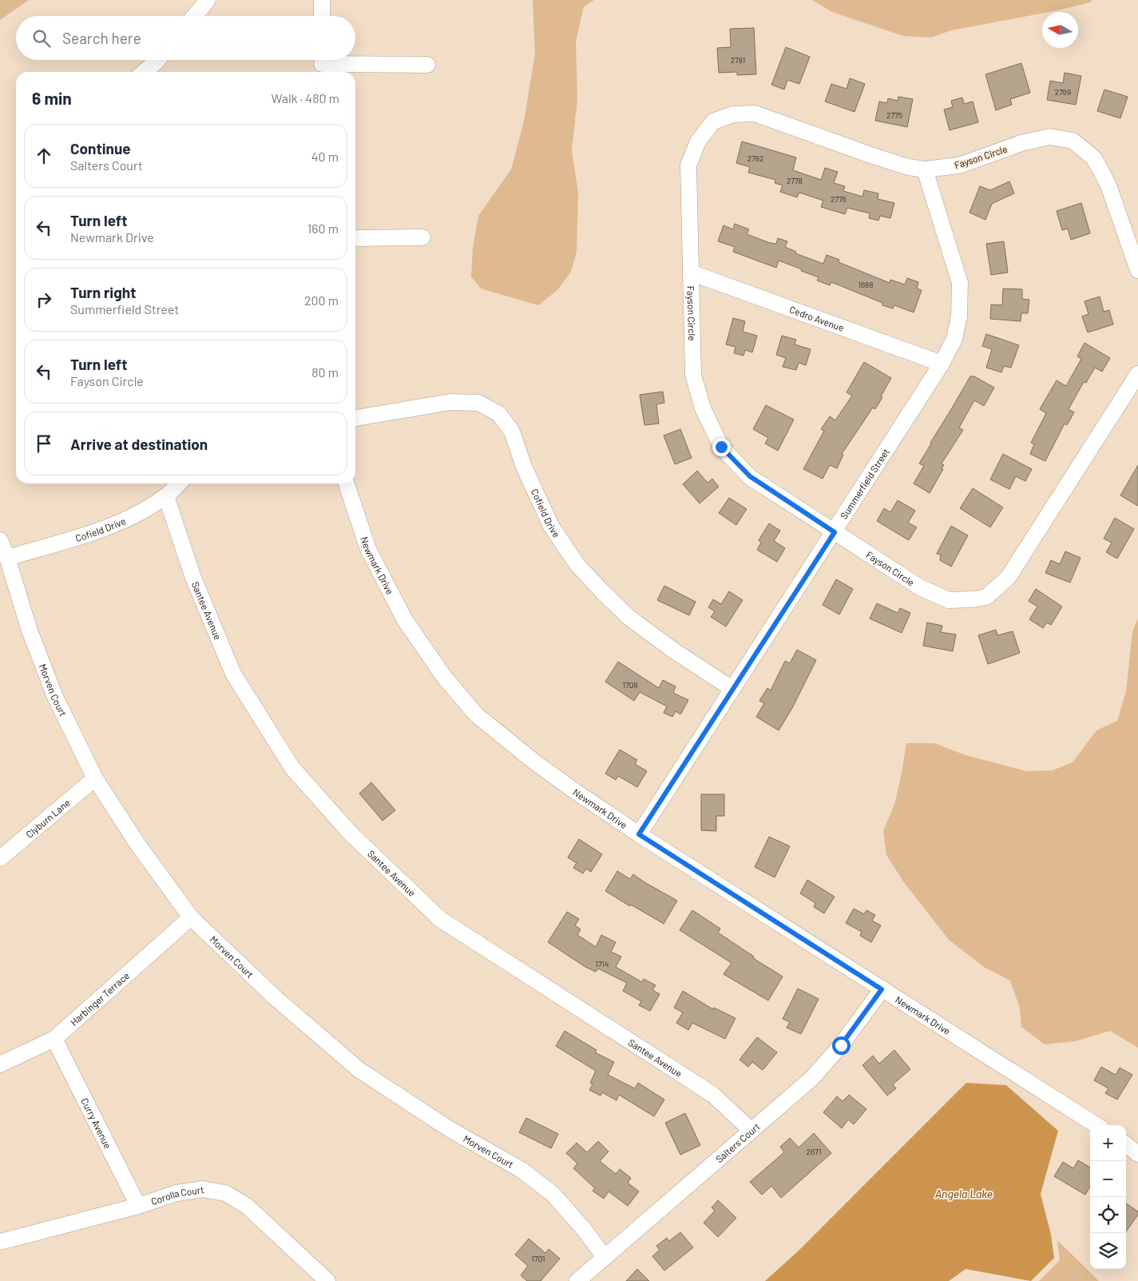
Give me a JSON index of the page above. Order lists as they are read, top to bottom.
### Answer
{
  "streets": {
    "street": [
      "Fayson Circle",
      "Cedro Avenue",
      "Summerfield Street",
      "Cofield Drive",
      "Newmark Drive",
      "Santee Avenue",
      "Morven Court",
      "Clyburn Lane",
      "Harbinger Terrace",
      "Curry Avenue",
      "Salters Court",
      "Corolla Court"
    ]
  },
  "crossings": [
    ["Fayson Circle", "Cedro Avenue"],
    ["Fayson Circle", "Summerfield Street"],
    ["Cedro Avenue", "Summerfield Street"],
    ["Summerfield Street", "Cofield Drive"],
    ["Summerfield Street", "Newmark Drive"],
    ["Cofield Drive", "Santee Avenue"],
    ["Cofield Drive", "Morven Court"],
    ["Newmark Drive", "Salters Court"],
    ["Santee Avenue", "Salters Court"],
    ["Morven Court", "Clyburn Lane"],
    ["Morven Court", "Harbinger Terrace"],
    ["Morven Court", "Salters Court"],
    ["Harbinger Terrace", "Curry Avenue"],
    ["Curry Avenue", "Corolla Court"]
  ],
  "water": ["Angela Lake"],
  "house_numbers": [
    "2781",
    "2769",
    "2775",
    "2782",
    "2778",
    "2776",
    "1688",
    "1709",
    "1714",
    "2671",
    "1701"
  ],
  "north": "left",
  "page": {
    "search": "Search here",
    "heading": ["6 min", "Walk · 480 m"],
    "list": [
      ["Continue", "Salters Court", "40 m"],
      ["Turn left", "Newmark Drive", "160 m"],
      ["Turn right", "Summerfield Street", "200 m"],
      ["Turn left", "Fayson Circle", "80 m"],
      "Arrive at destination"
    ],
    "map_buttons": ["+", "−"]
  }
}
